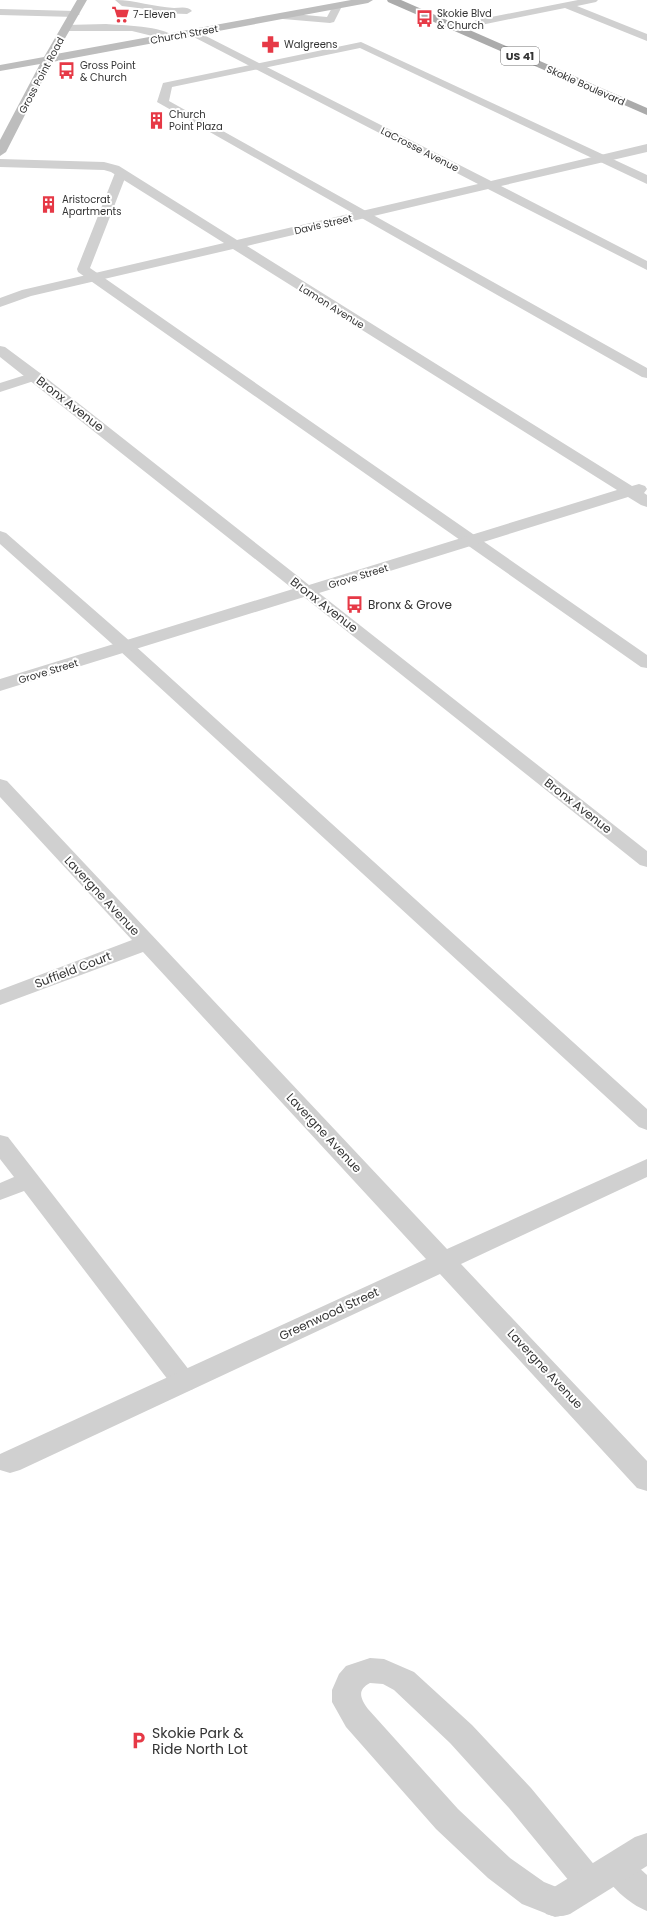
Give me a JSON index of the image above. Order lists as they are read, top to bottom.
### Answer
{
  "streets": {
    "main road": [
      "Church Street",
      "US 41",
      "Gross Point Road",
      "Skokie Boulevard"
    ],
    "street": [
      "LaCrosse Avenue",
      "Davis Street",
      "Lamon Avenue",
      "Bronx Avenue",
      "Grove Street",
      "Lavergne Avenue",
      "Suffield Court",
      "Greenwood Street"
    ]
  },
  "crossings": [
    ["Church Street", "Gross Point Road"],
    ["Church Street", "LaCrosse Avenue"],
    ["LaCrosse Avenue", "Davis Street"],
    ["Davis Street", "Lamon Avenue"],
    ["Lamon Avenue", "Grove Street"],
    ["Bronx Avenue", "Grove Street"],
    ["Lavergne Avenue", "Suffield Court"],
    ["Lavergne Avenue", "Greenwood Street"]
  ],
  "places": {
    "supermarket": ["7-Eleven"],
    "bus stop": ["Skokie Blvd & Church", "Gross Point & Church", "Bronx & Grove"],
    "pharmacy": ["Walgreens"],
    "building": ["Church Point Plaza", "Aristocrat Apartments"],
    "parking": ["Skokie Park & Ride North Lot"]
  }
}
